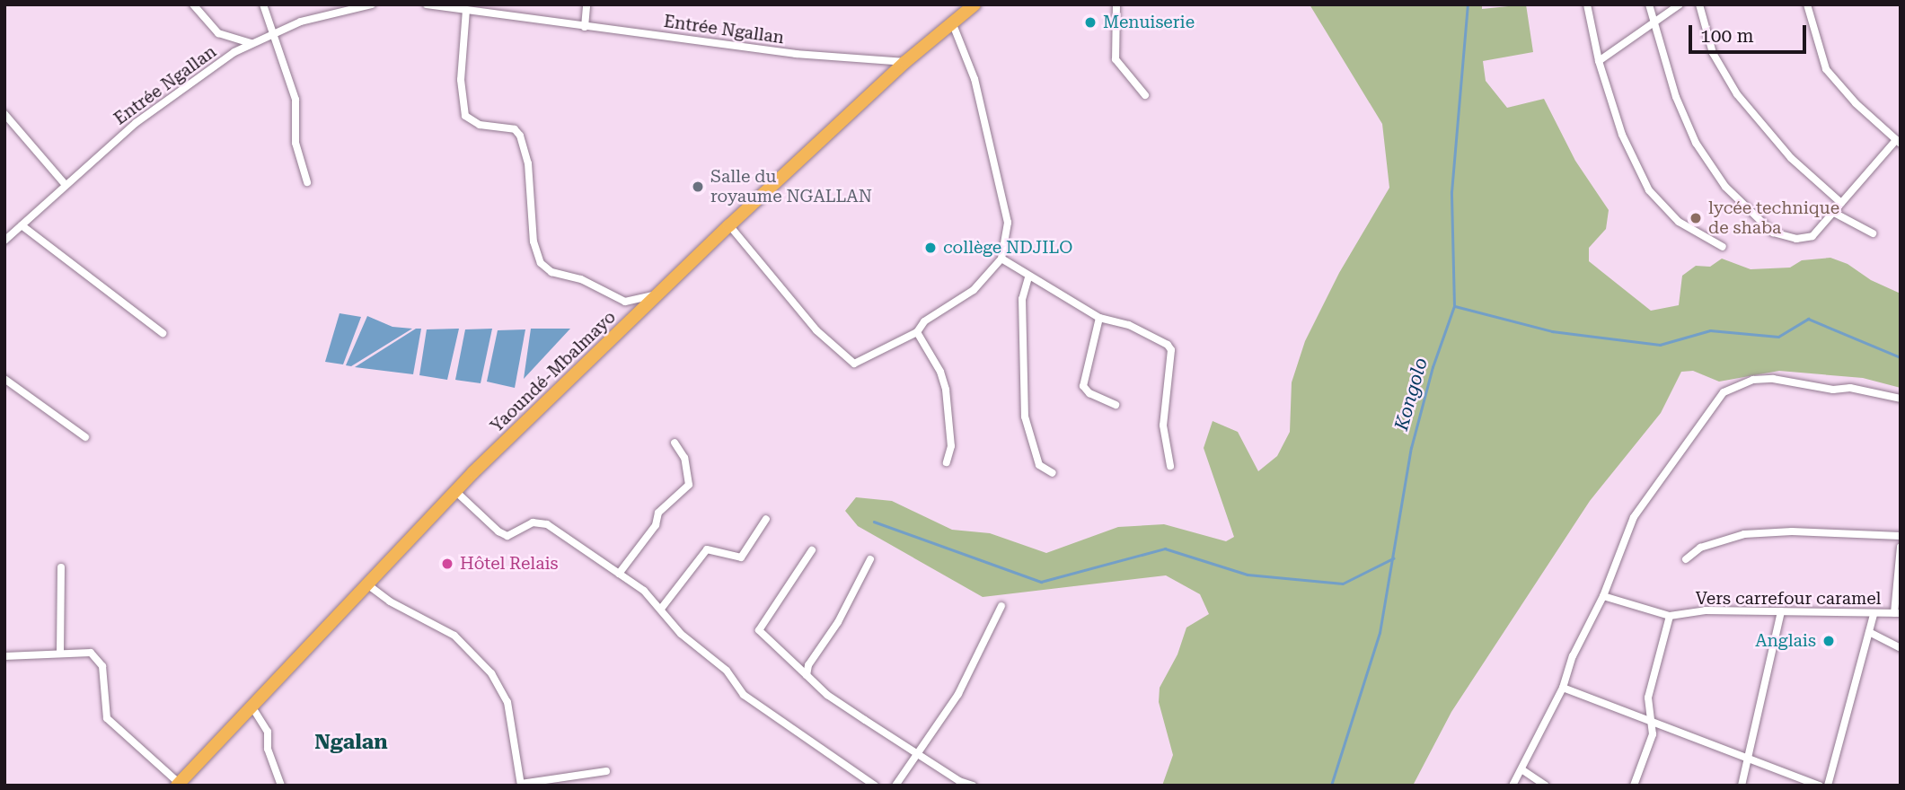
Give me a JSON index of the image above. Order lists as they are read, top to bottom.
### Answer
{
  "streets": {
    "highway": ["Yaoundé-Mbalmayo"],
    "street": ["Entrée Ngallan", "Vers carrefour caramel"]
  },
  "crossings": [
    ["Entrée Ngallan", "Yaoundé-Mbalmayo"]
  ],
  "districts": ["Ngalan"],
  "water": ["Kongolo"],
  "places": [
    "Menuiserie",
    "Salle du royaume NGALLAN",
    "lycée technique de shaba",
    "collège NDJILO",
    "Hôtel Relais",
    "Anglais"
  ],
  "scale_bar": "100 m"
}
